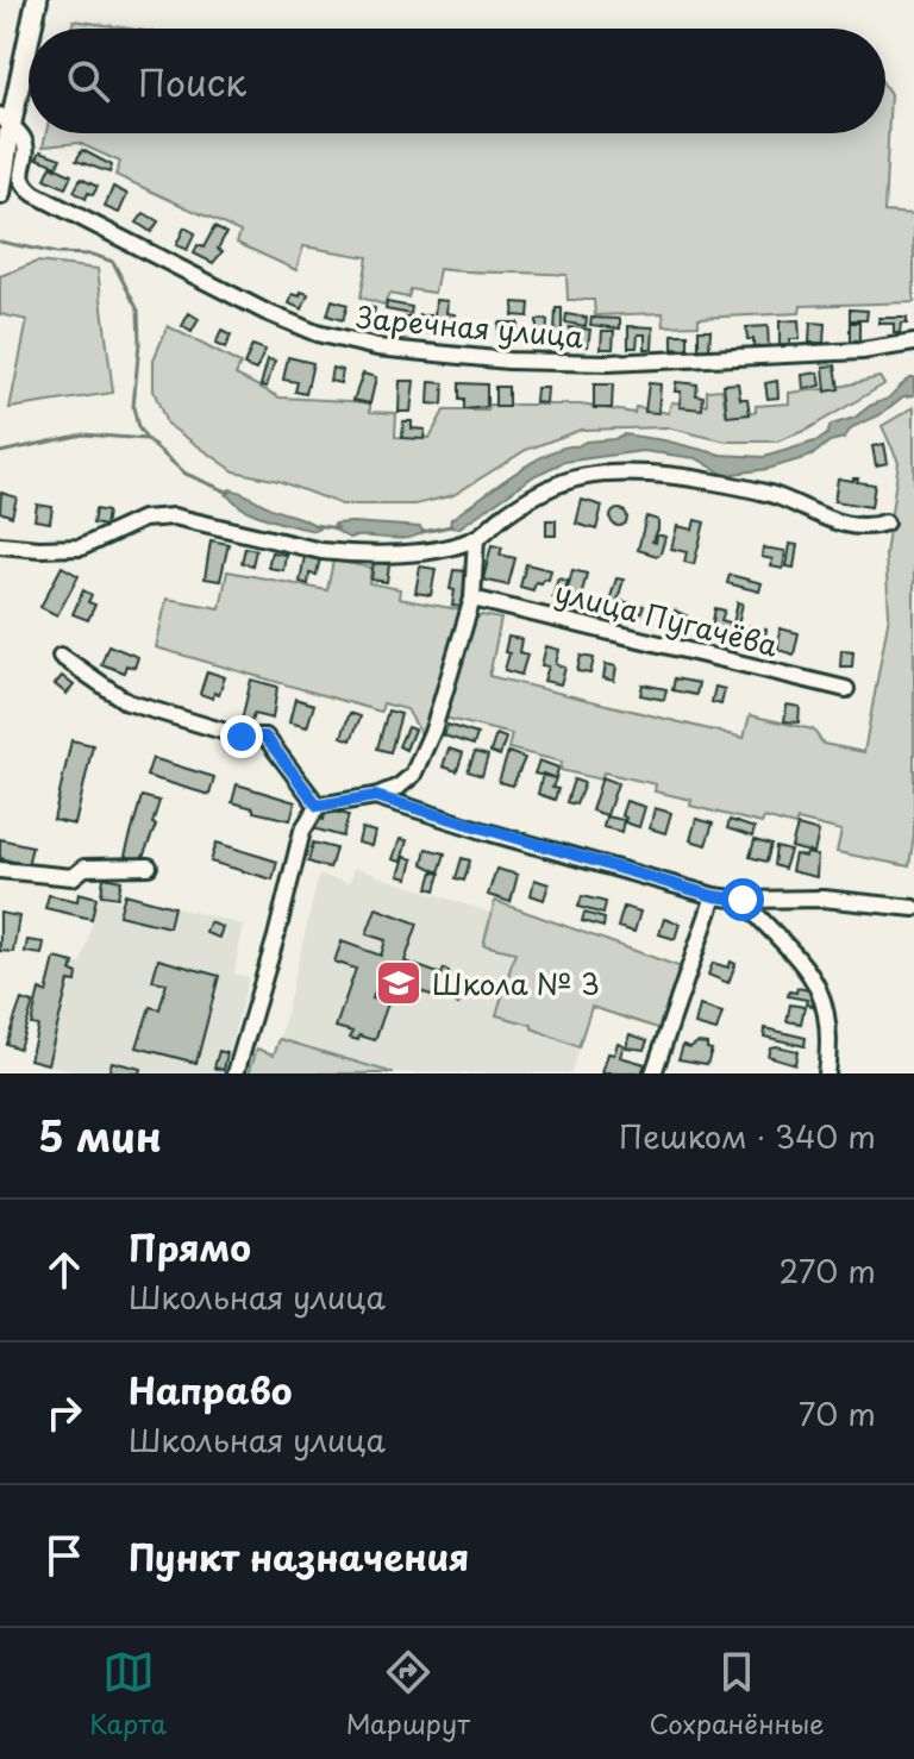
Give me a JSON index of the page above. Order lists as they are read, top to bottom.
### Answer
{
  "streets": {
    "street": ["Заречная улица", "улица Пугачёва"]
  },
  "places": {
    "school or university": ["Школа № 3"]
  },
  "page": {
    "search": "Поиск",
    "heading": ["5 мин", "Пешком · 340 m"],
    "list": [
      ["Прямо", "Школьная улица", "270 m"],
      ["Направо", "Школьная улица", "70 m"],
      "Пункт назначения"
    ],
    "nav": ["Карта", "Маршрут", "Сохранённые"]
  }
}
